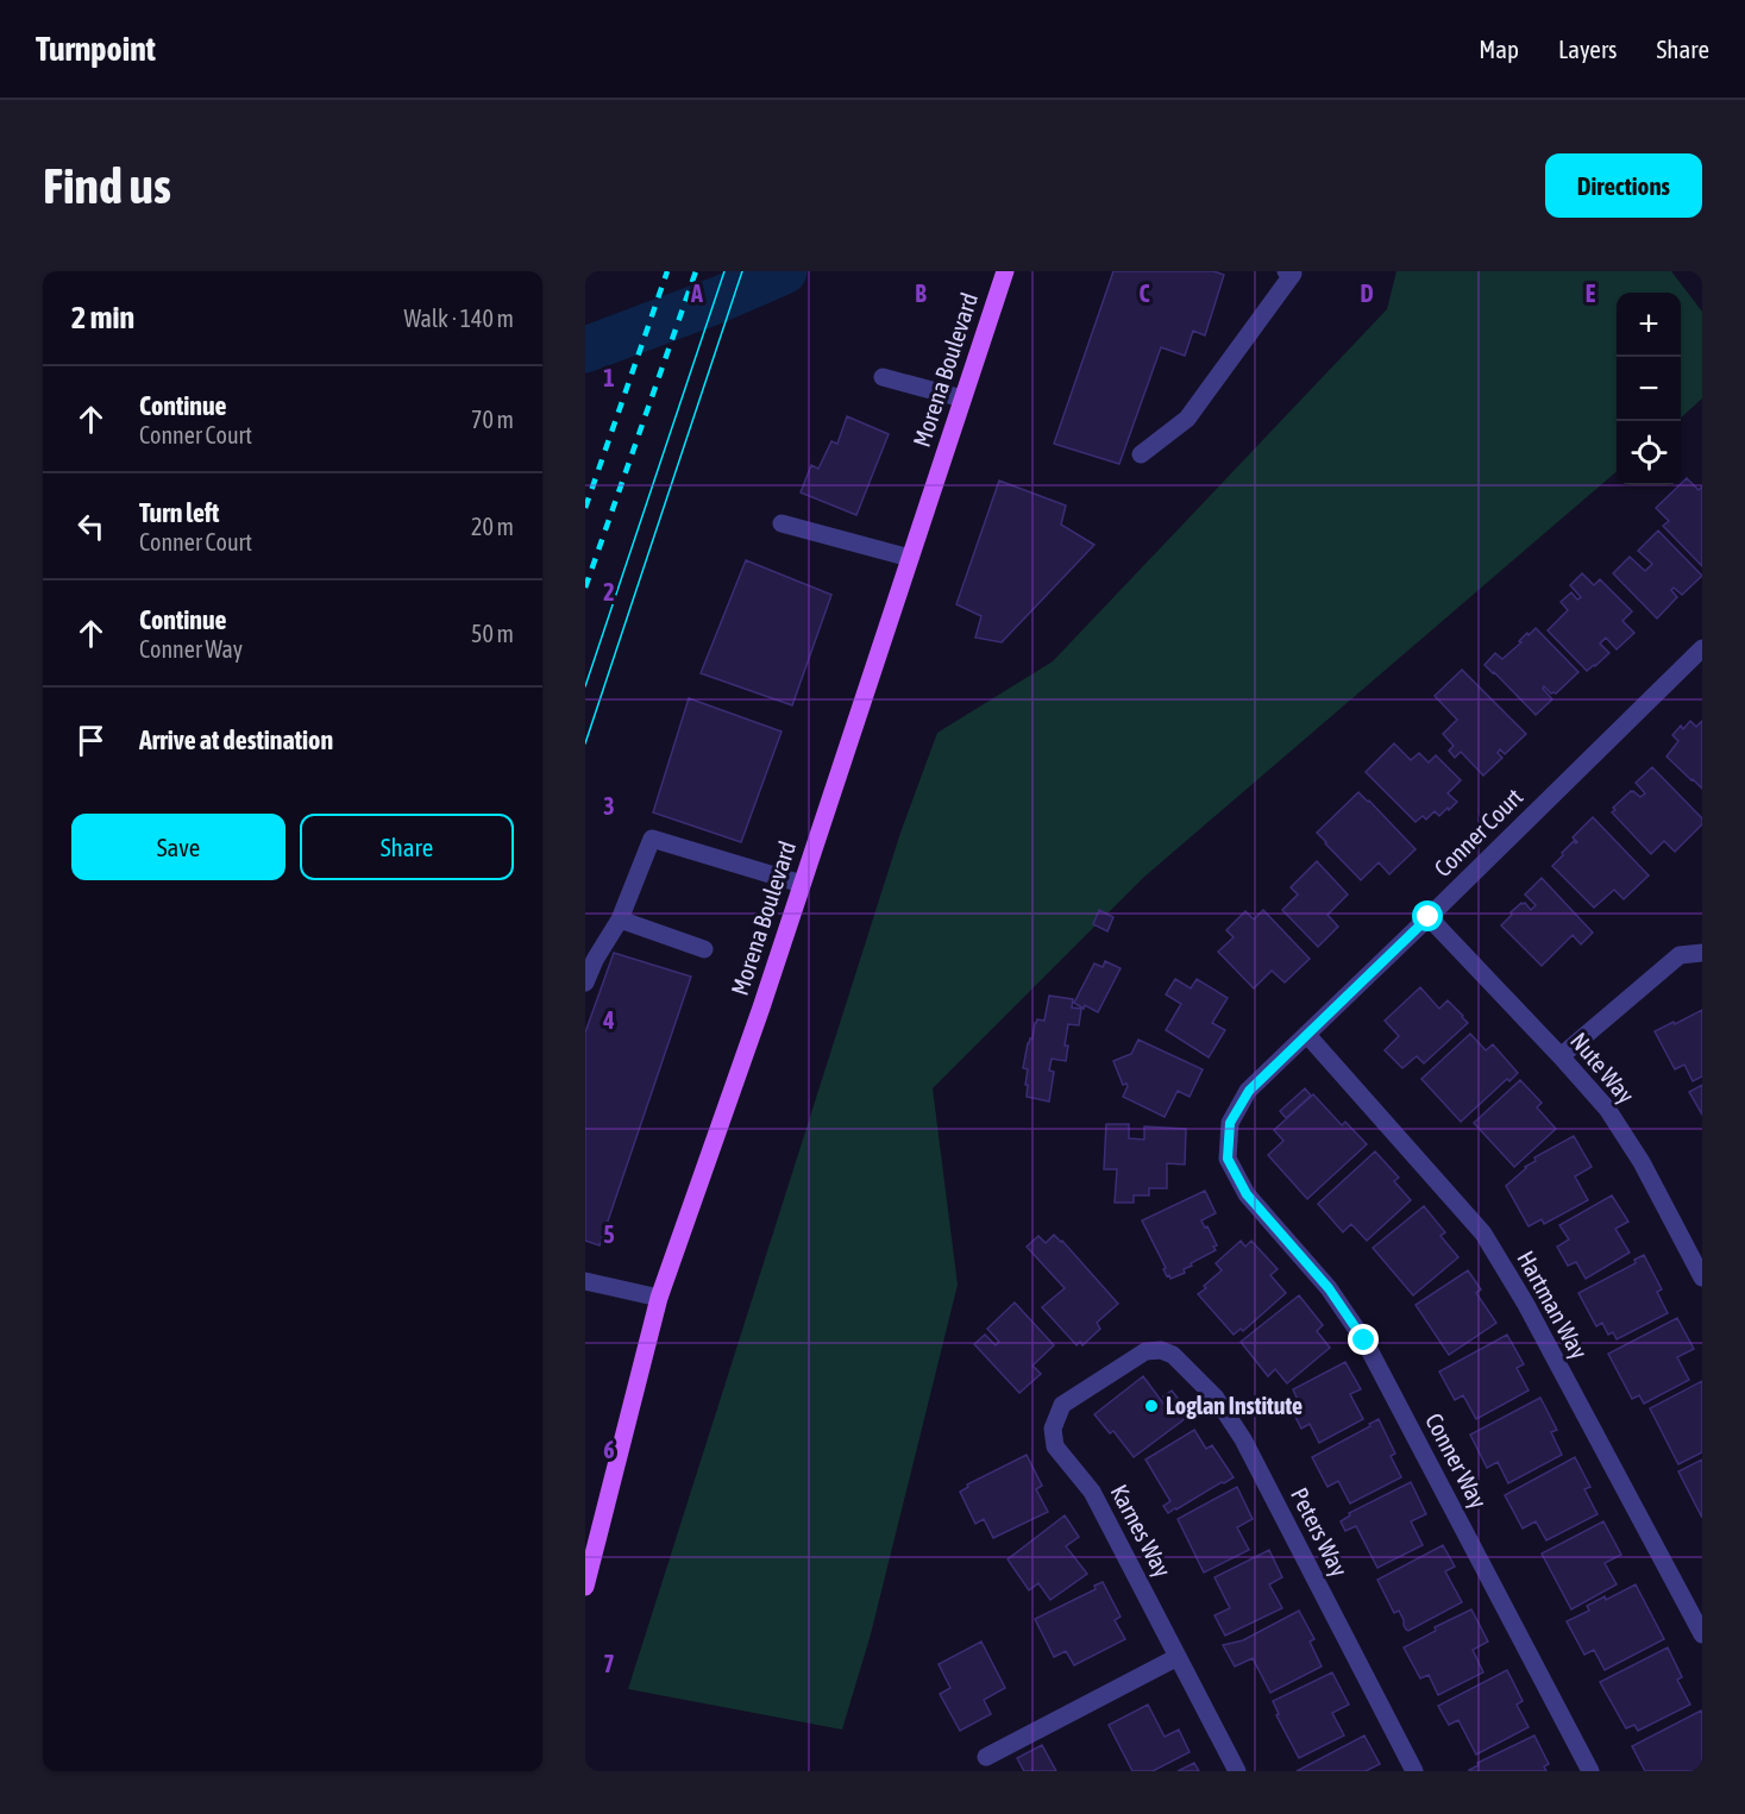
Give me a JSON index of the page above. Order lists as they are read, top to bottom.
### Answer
{
  "streets": {
    "main road": ["Morena Boulevard"],
    "street": [
      "Conner Court",
      "Nute Way",
      "Hartman Way",
      "Conner Way",
      "Karnes Way",
      "Peters Way"
    ]
  },
  "crossings": [
    ["Conner Court", "Nute Way"],
    ["Conner Court", "Hartman Way"],
    ["Conner Court", "Conner Way"],
    ["Karnes Way", "Peters Way"]
  ],
  "places": ["Loglan Institute"],
  "page": {
    "header": "Turnpoint",
    "nav": ["Map", "Layers", "Share"],
    "buttons": [
      "Directions",
      ["Save", "Share"]
    ],
    "title": "Find us",
    "heading": ["2 min", "Walk · 140 m"],
    "map_buttons": ["+", "−"],
    "list": [
      ["Continue", "Conner Court", "70 m"],
      ["Turn left", "Conner Court", "20 m"],
      ["Continue", "Conner Way", "50 m"],
      "Arrive at destination"
    ]
  },
  "grid": {
    "columns": [
      "A",
      "B",
      "C",
      "D",
      "E"
    ],
    "rows": [
      "1",
      "2",
      "3",
      "4",
      "5",
      "6",
      "7"
    ]
  }
}
